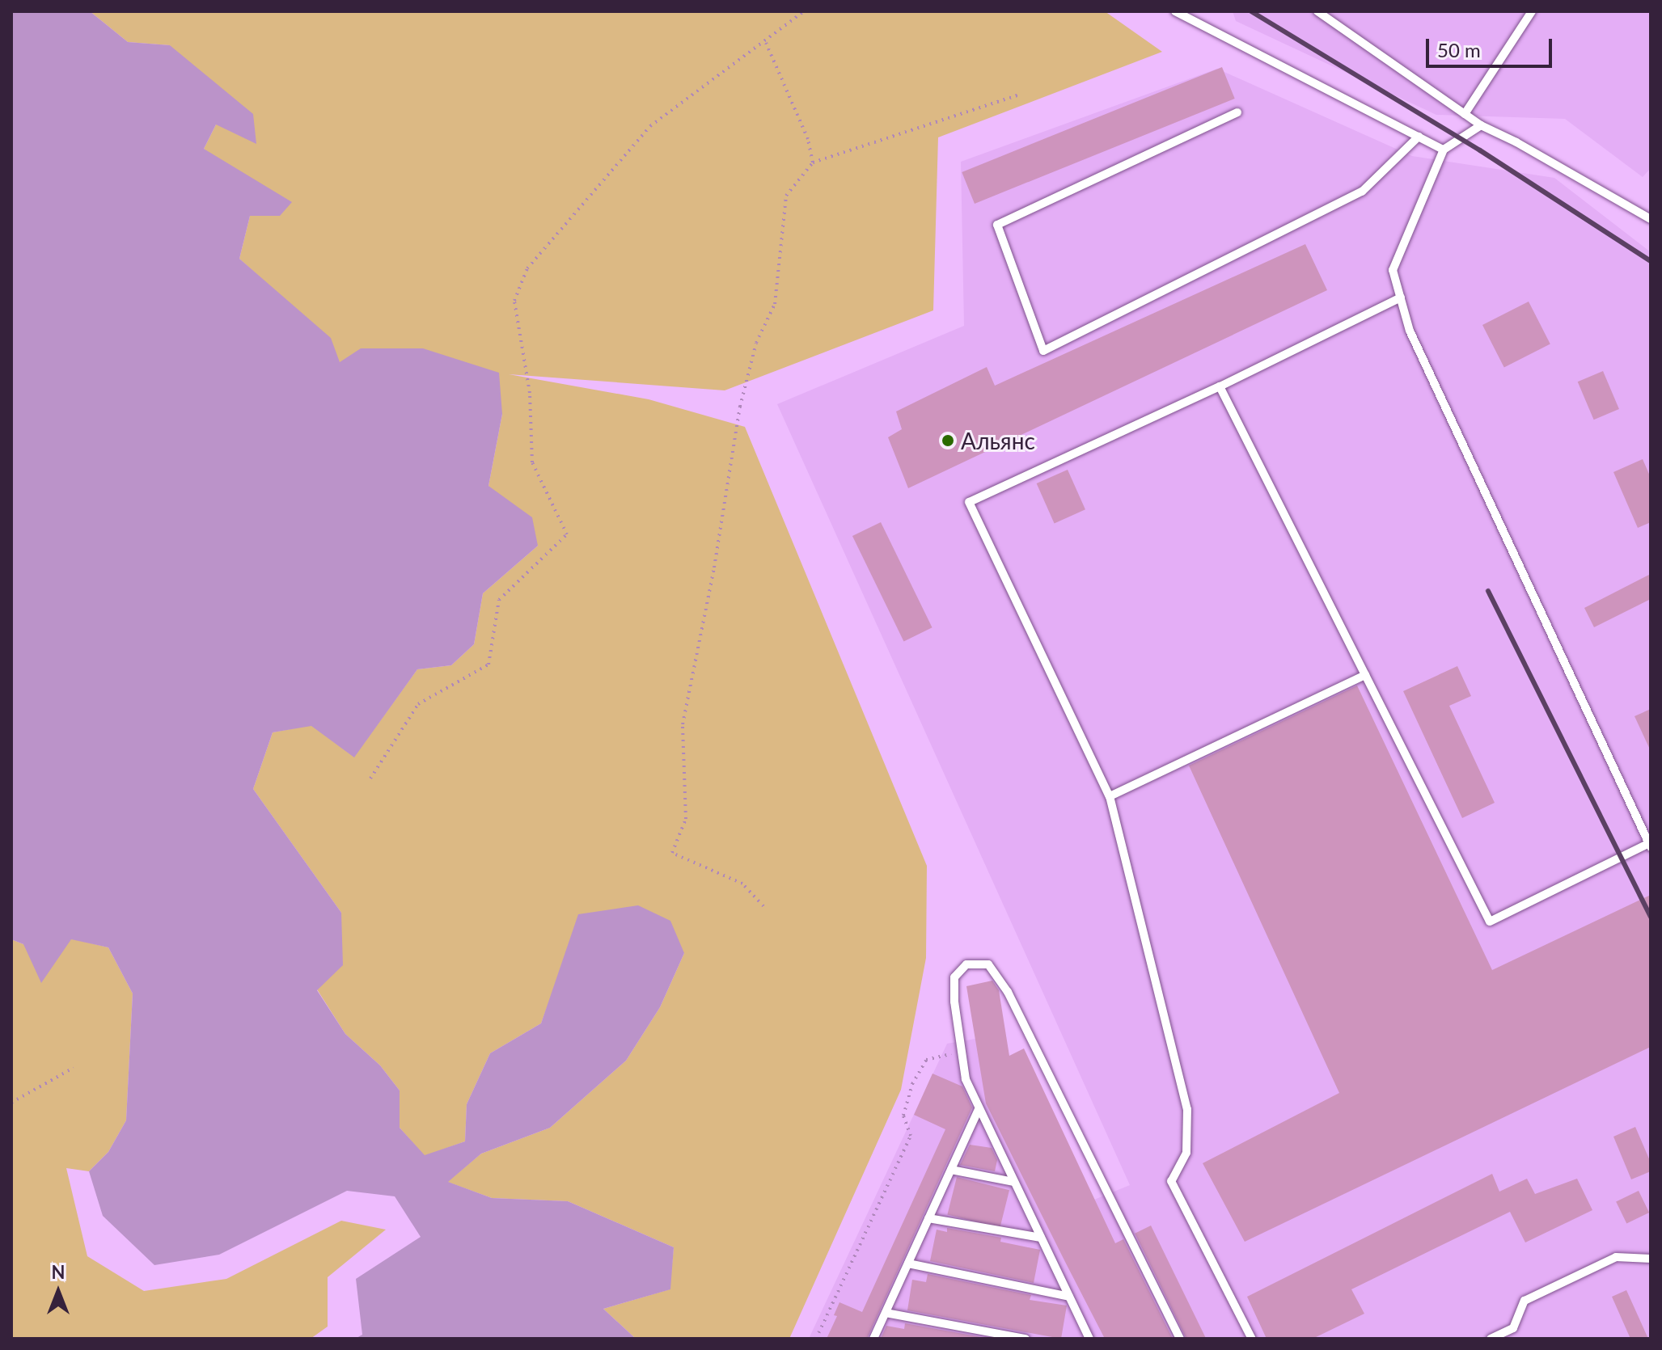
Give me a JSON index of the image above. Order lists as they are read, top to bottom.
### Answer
{
  "places": ["Альянс"],
  "scale_bar": "50 m",
  "north": "top"
}
